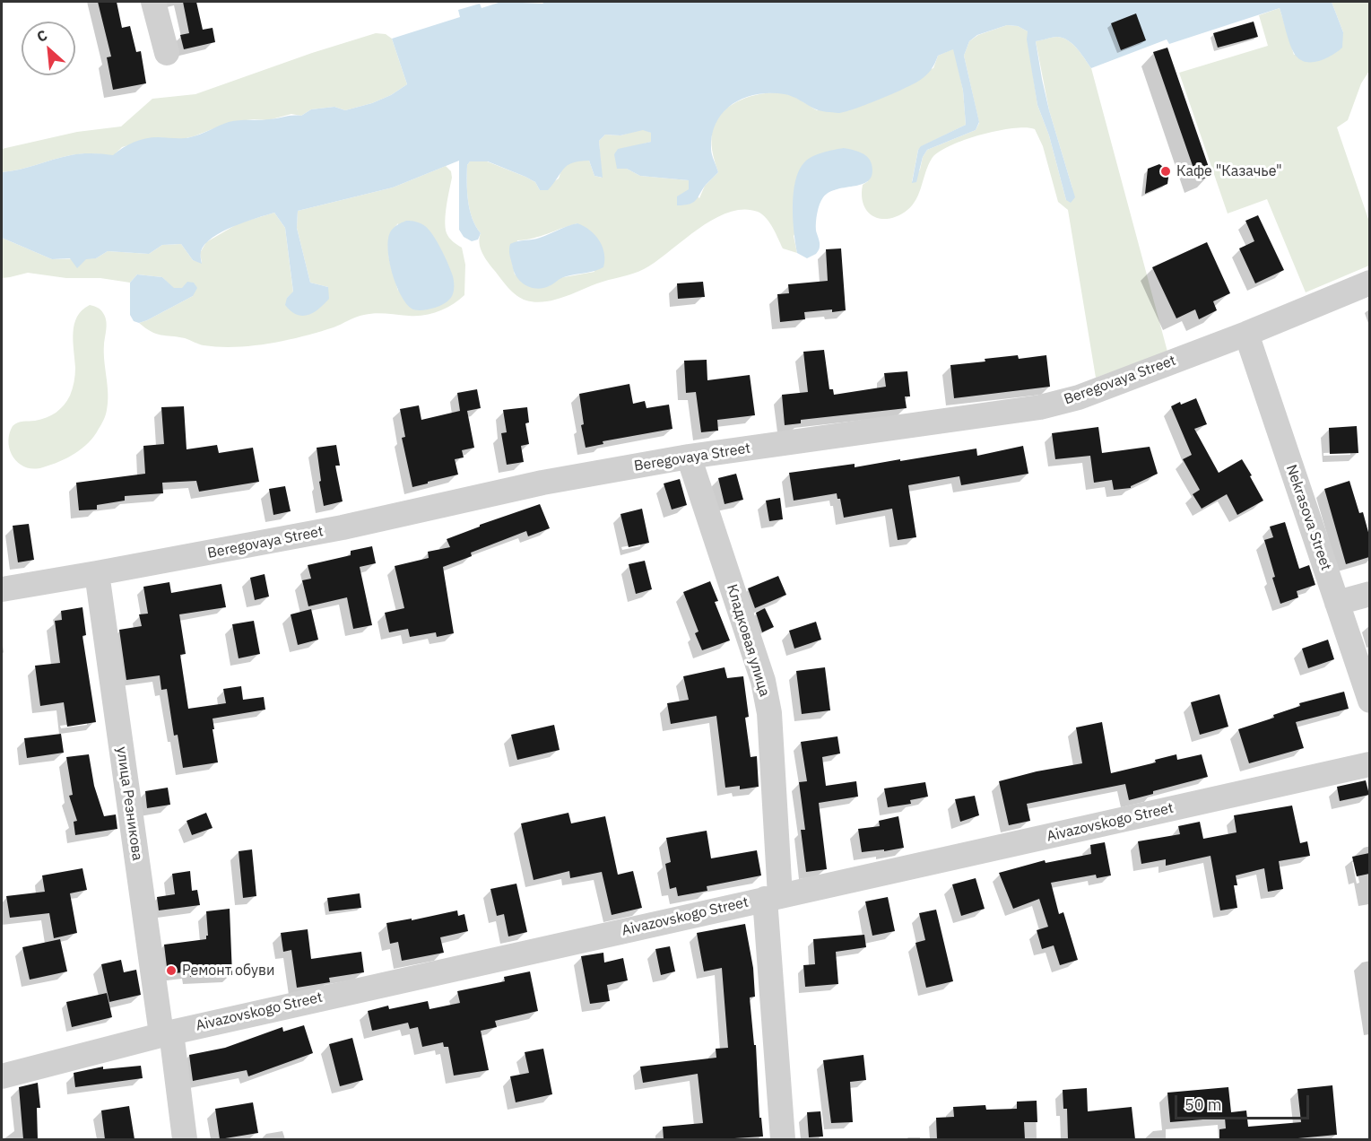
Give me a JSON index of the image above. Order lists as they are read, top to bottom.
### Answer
{
  "streets": {
    "street": [
      "Beregovaya Street",
      "Nekrasova Street",
      "Кладковая улица",
      "улица Резникова",
      "Aivazovskogo Street"
    ]
  },
  "crossings": [
    ["Beregovaya Street", "Nekrasova Street"],
    ["Beregovaya Street", "Кладковая улица"],
    ["Beregovaya Street", "улица Резникова"],
    ["Кладковая улица", "Aivazovskogo Street"],
    ["улица Резникова", "Aivazovskogo Street"]
  ],
  "places": ["Кафе \"Казачье\"", "Ремонт обуви"],
  "scale_bar": "50 m",
  "north": "top left"
}
